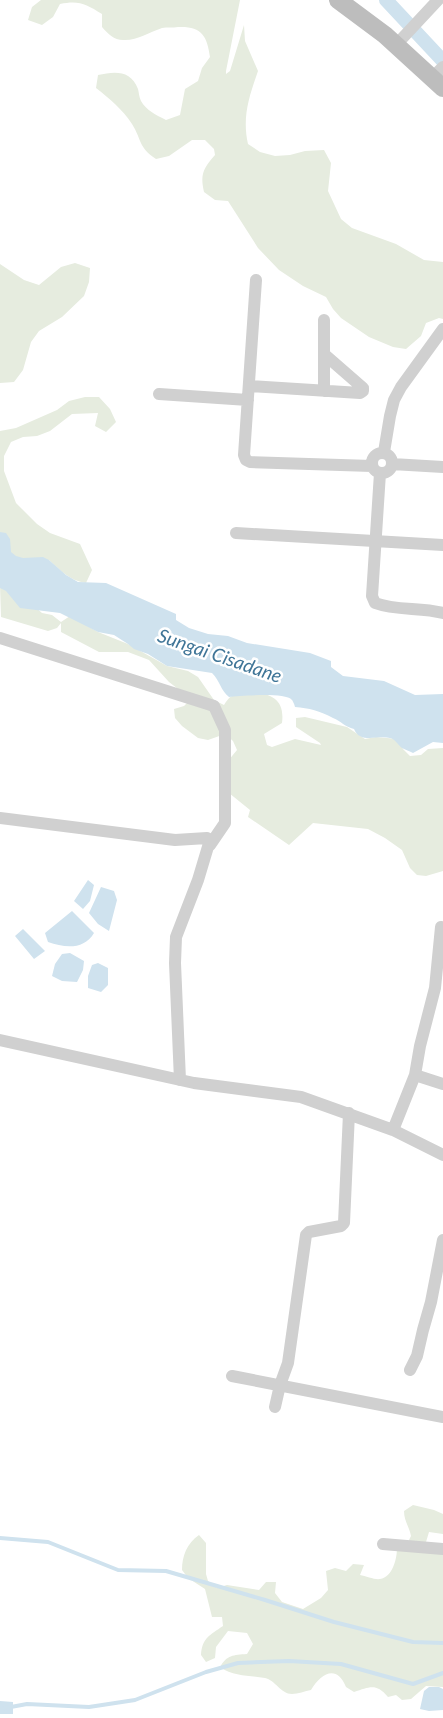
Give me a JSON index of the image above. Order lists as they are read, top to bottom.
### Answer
{
  "water": ["Sungai Cisadane"]
}
